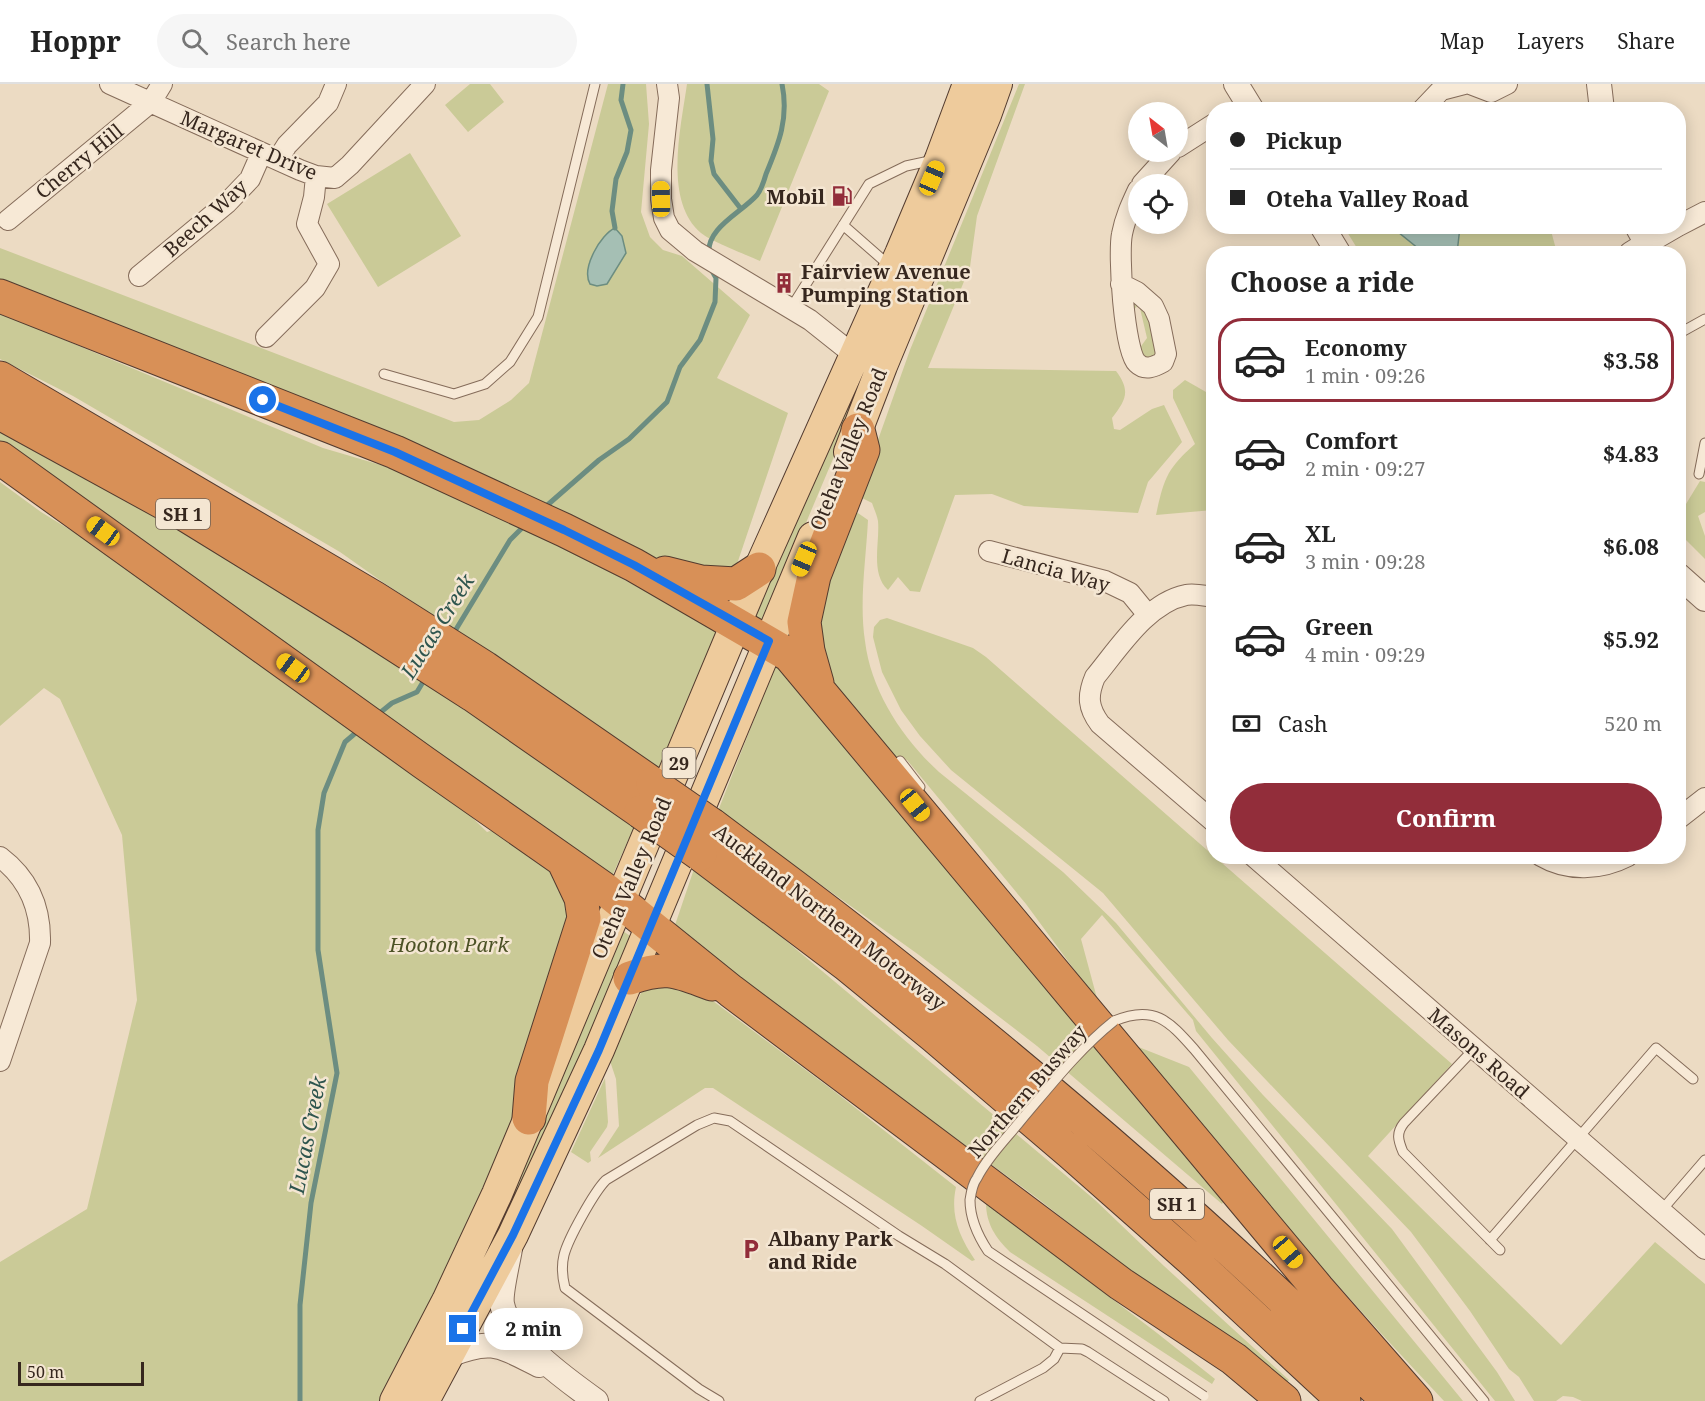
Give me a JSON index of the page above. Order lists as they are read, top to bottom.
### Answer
{
  "streets": {
    "highway": ["SH 1", "Auckland Northern Motorway"],
    "main road": ["Oteha Valley Road", "29"],
    "street": [
      "Margaret Drive",
      "Cherry Hill",
      "Beech Way",
      "Lancia Way",
      "Masons Road"
    ],
    "lane": ["Northern Busway"]
  },
  "crossings": [
    ["Margaret Drive", "Cherry Hill"],
    ["Margaret Drive", "Beech Way"]
  ],
  "water": ["Lucas Creek"],
  "parks": ["Hooton Park"],
  "places": {
    "fuel station": ["Mobil"],
    "building": ["Fairview Avenue Pumping Station"],
    "parking": ["Albany Park and Ride"]
  },
  "scale_bar": "50 m",
  "north": "top left",
  "page": {
    "header": "Hoppr",
    "search": "Search here",
    "nav": ["Map", "Layers", "Share"],
    "banner": ["Pickup", "Oteha Valley Road"],
    "heading": "Choose a ride",
    "list": [
      {
        "name": "Economy",
        "note": "1 min · 09:26",
        "value": "$3.58"
      },
      {
        "name": "Comfort",
        "note": "2 min · 09:27",
        "value": "$4.83"
      },
      {
        "name": "XL",
        "note": "3 min · 09:28",
        "value": "$6.08"
      },
      {
        "name": "Green",
        "note": "4 min · 09:29",
        "value": "$5.92"
      }
    ],
    "pay": ["Cash", "520 m"],
    "buttons": "Confirm",
    "bubble": "2 min",
    "scale": "50 m"
  }
}
